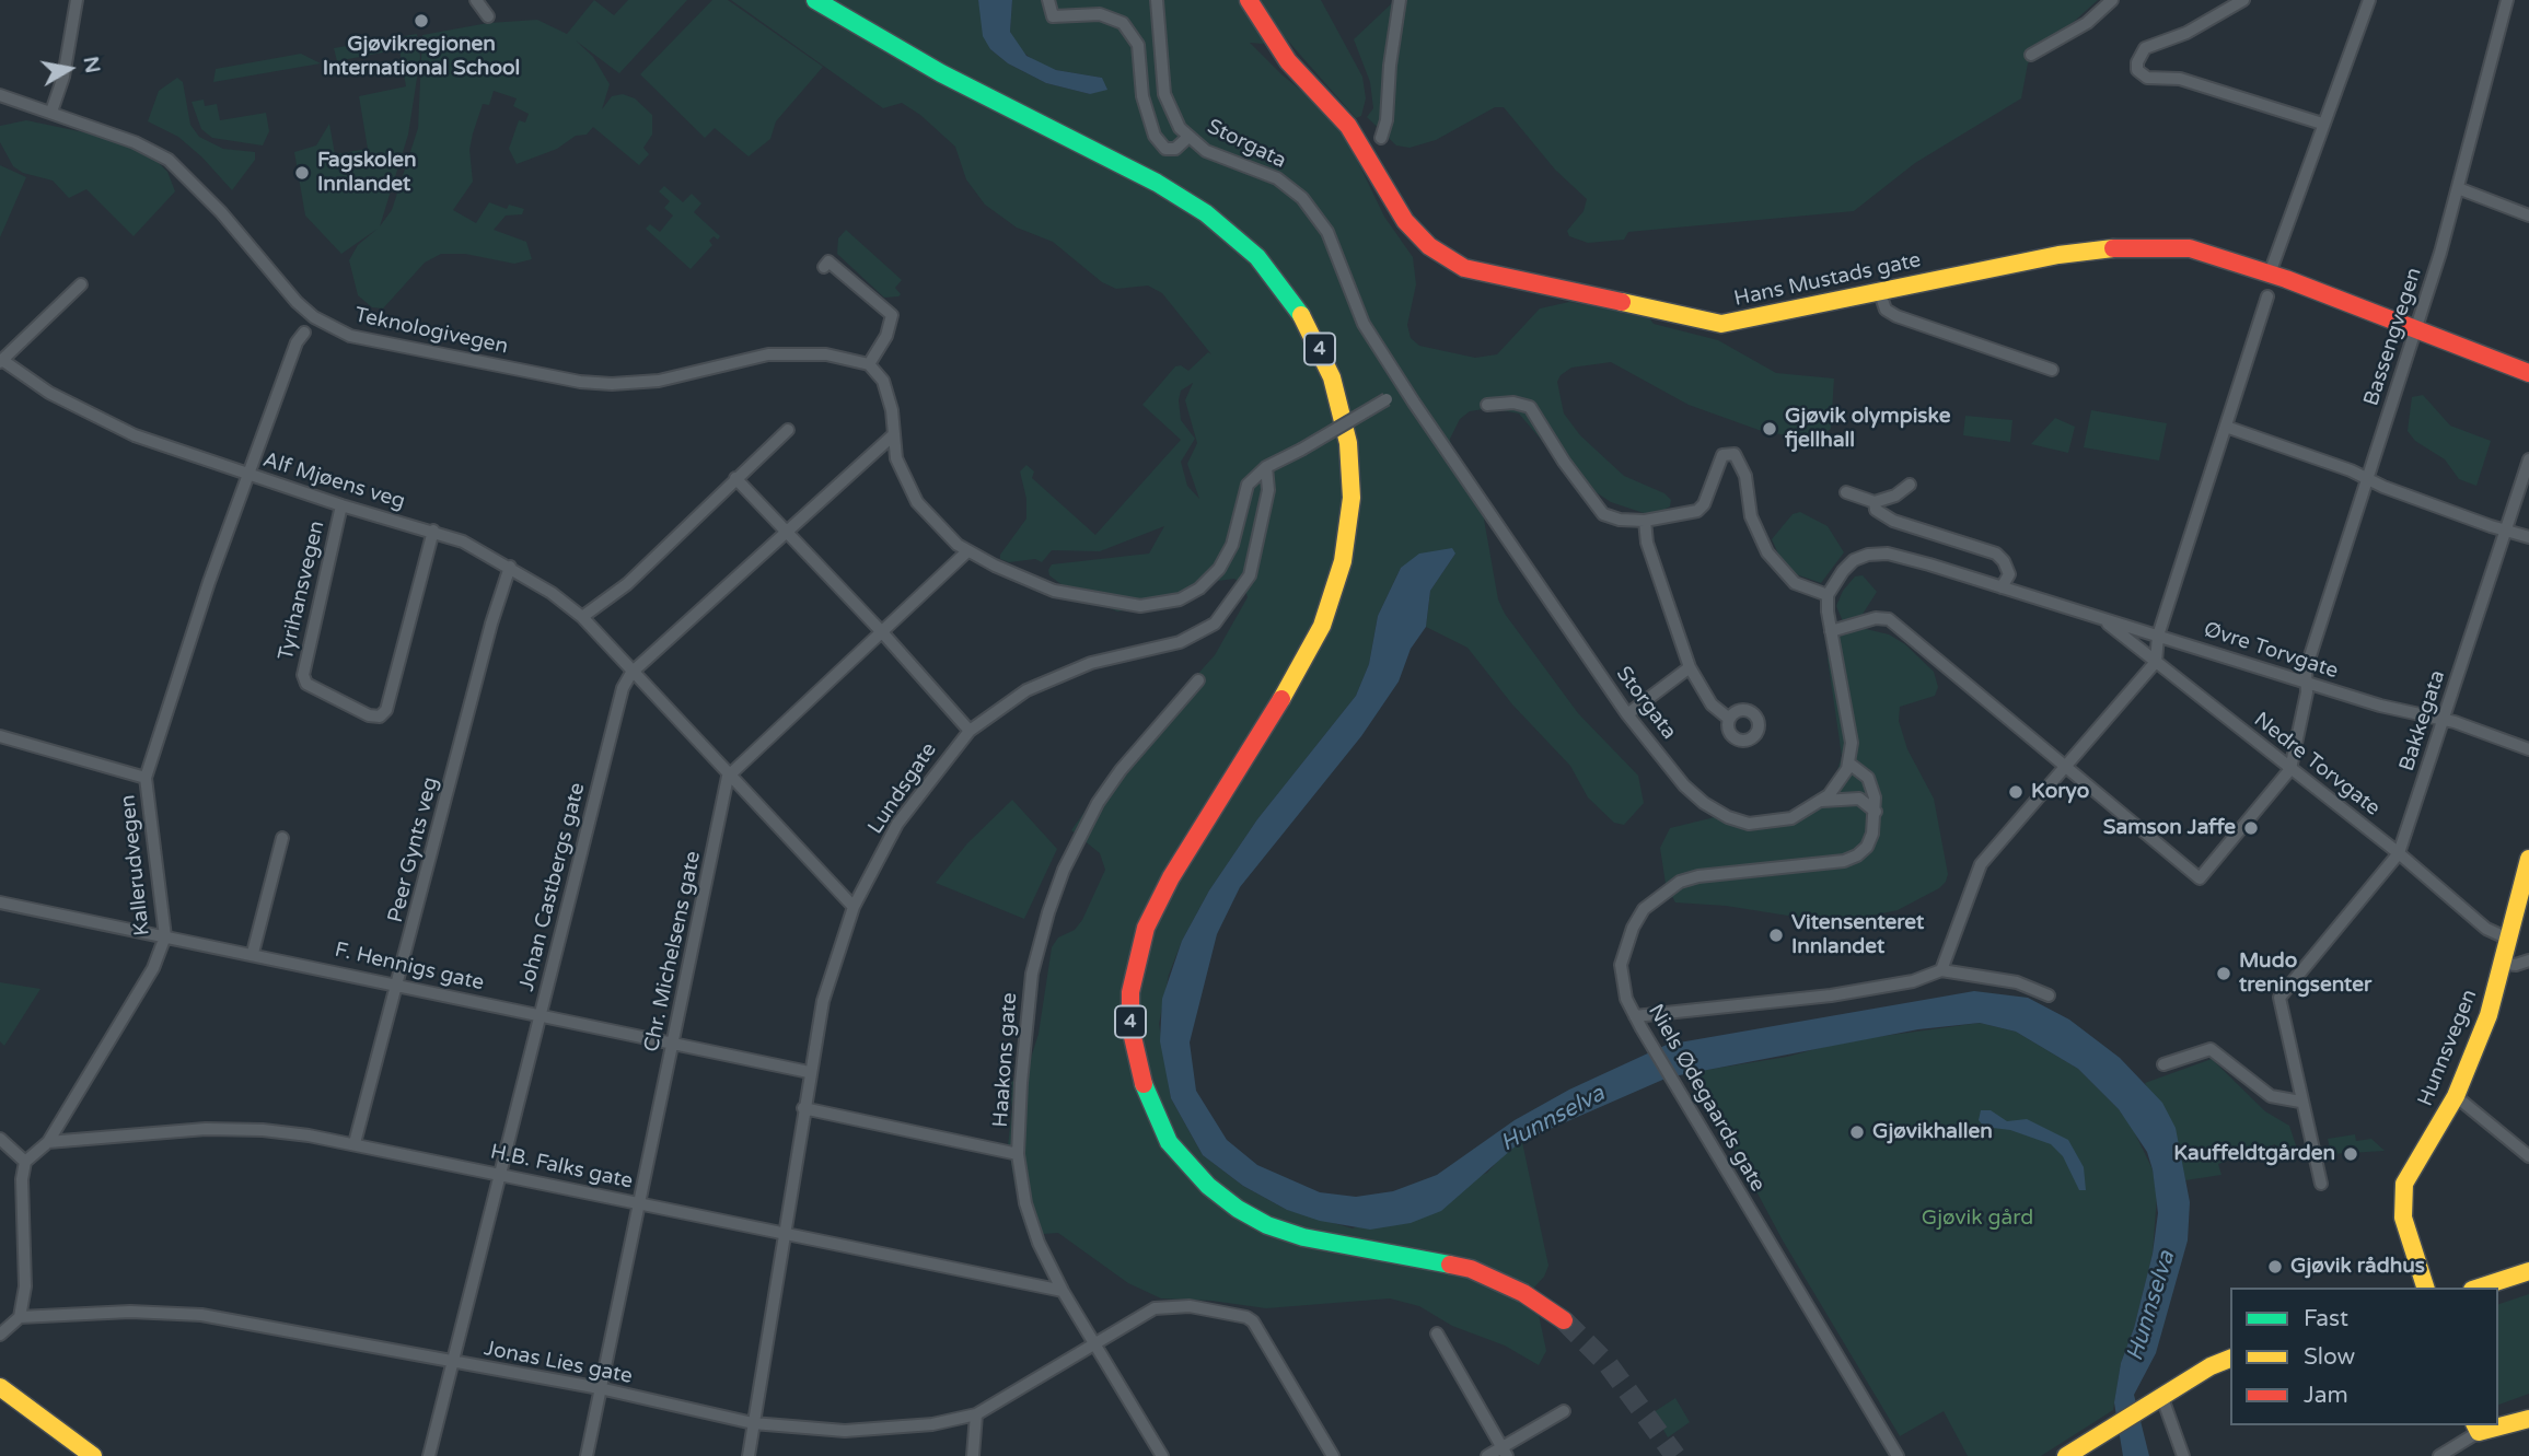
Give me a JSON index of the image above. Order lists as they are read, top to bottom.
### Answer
{
  "streets": {
    "main road": ["Hans Mustads gate", "4", "Hunnsvegen"],
    "street": [
      "Storgata",
      "Teknologivegen",
      "Bassengvegen",
      "Alf Mjøens veg",
      "Tyrihansvegen",
      "Øvre Torvgate",
      "Bakkegata",
      "Nedre Torvgate",
      "Lundsgate",
      "Peer Gynts veg",
      "Kallerudvegen",
      "Johan Castbergs gate",
      "Chr. Michelsens gate",
      "F. Hennigs gate",
      "Haakons gate",
      "Niels Ødegaards gate",
      "H.B. Falks gate",
      "Jonas Lies gate"
    ]
  },
  "crossings": [
    ["Hans Mustads gate", "Bassengvegen"],
    ["Bassengvegen", "Øvre Torvgate"],
    ["Bassengvegen", "Nedre Torvgate"],
    ["Alf Mjøens veg", "Tyrihansvegen"],
    ["Alf Mjøens veg", "Lundsgate"],
    ["Alf Mjøens veg", "Peer Gynts veg"],
    ["Alf Mjøens veg", "Kallerudvegen"],
    ["Alf Mjøens veg", "Johan Castbergs gate"],
    ["Alf Mjøens veg", "Chr. Michelsens gate"],
    ["Øvre Torvgate", "Bakkegata"],
    ["Øvre Torvgate", "Nedre Torvgate"],
    ["Bakkegata", "Nedre Torvgate"],
    ["Nedre Torvgate", "Hunnsvegen"],
    ["Lundsgate", "F. Hennigs gate"],
    ["Lundsgate", "H.B. Falks gate"],
    ["Lundsgate", "Jonas Lies gate"],
    ["Peer Gynts veg", "F. Hennigs gate"],
    ["Peer Gynts veg", "H.B. Falks gate"],
    ["Kallerudvegen", "F. Hennigs gate"],
    ["Kallerudvegen", "H.B. Falks gate"],
    ["Johan Castbergs gate", "F. Hennigs gate"],
    ["Johan Castbergs gate", "H.B. Falks gate"],
    ["Johan Castbergs gate", "Jonas Lies gate"],
    ["Chr. Michelsens gate", "F. Hennigs gate"],
    ["Chr. Michelsens gate", "H.B. Falks gate"],
    ["Chr. Michelsens gate", "Jonas Lies gate"],
    ["Haakons gate", "H.B. Falks gate"],
    ["Haakons gate", "Jonas Lies gate"]
  ],
  "water": ["Hunnselva"],
  "parks": ["Gjøvik gård"],
  "places": [
    "Gjøvikregionen International School",
    "Fagskolen Innlandet",
    "Gjøvik olympiske fjellhall",
    "Koryo",
    "Samson Jaffe",
    "Vitensenteret Innlandet",
    "Mudo treningsenter",
    "Gjøvikhallen",
    "Kauffeldtgården",
    "Gjøvik rådhus"
  ],
  "legend": ["Fast", "Slow", "Jam"],
  "north": "right"
}
